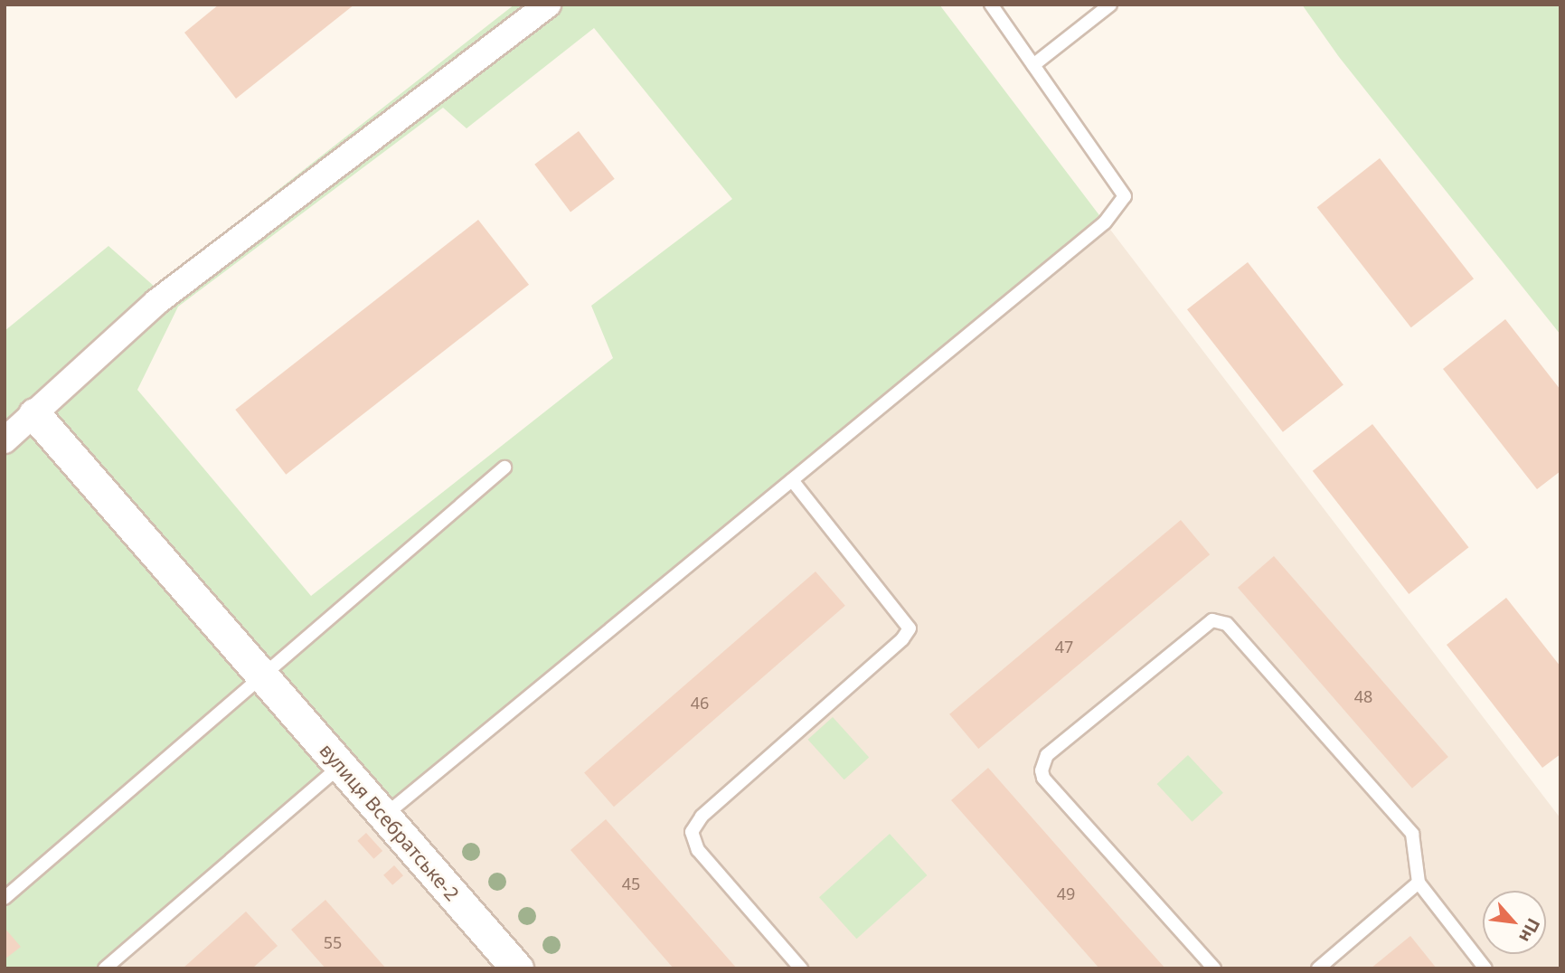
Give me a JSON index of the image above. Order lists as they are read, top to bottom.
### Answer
{
  "streets": {
    "street": ["вулиця Всебратське-2"]
  },
  "house_numbers": [
    "47",
    "48",
    "46",
    "45",
    "49",
    "55"
  ],
  "north": "bottom right"
}
